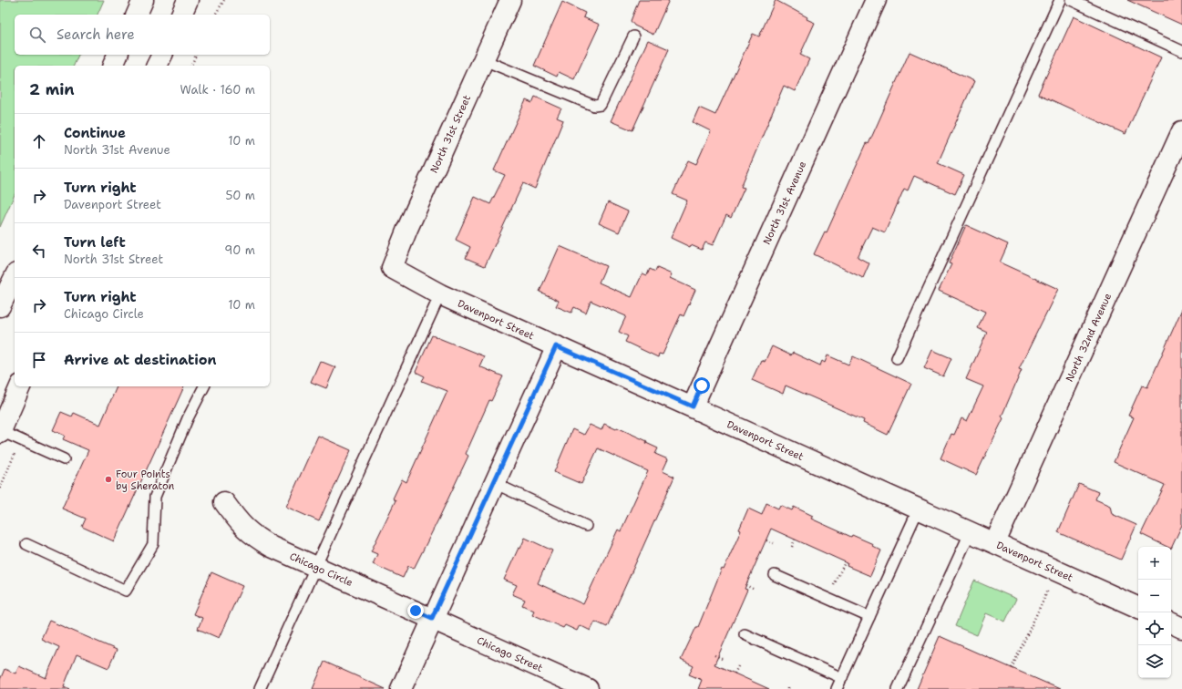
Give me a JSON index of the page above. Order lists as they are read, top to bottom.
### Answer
{
  "streets": {
    "street": [
      "North 31st Street",
      "North 31st Avenue",
      "Davenport Street",
      "North 32nd Avenue",
      "Chicago Circle",
      "Chicago Street"
    ]
  },
  "crossings": [
    ["North 31st Street", "Davenport Street"],
    ["North 31st Avenue", "Davenport Street"],
    ["Davenport Street", "North 32nd Avenue"],
    ["Chicago Circle", "Chicago Street"]
  ],
  "places": ["Four Points by Sheraton"],
  "page": {
    "search": "Search here",
    "heading": ["2 min", "Walk · 160 m"],
    "list": [
      ["Continue", "North 31st Avenue", "10 m"],
      ["Turn right", "Davenport Street", "50 m"],
      ["Turn left", "North 31st Street", "90 m"],
      ["Turn right", "Chicago Circle", "10 m"],
      "Arrive at destination"
    ],
    "map_buttons": ["+", "−"]
  }
}
